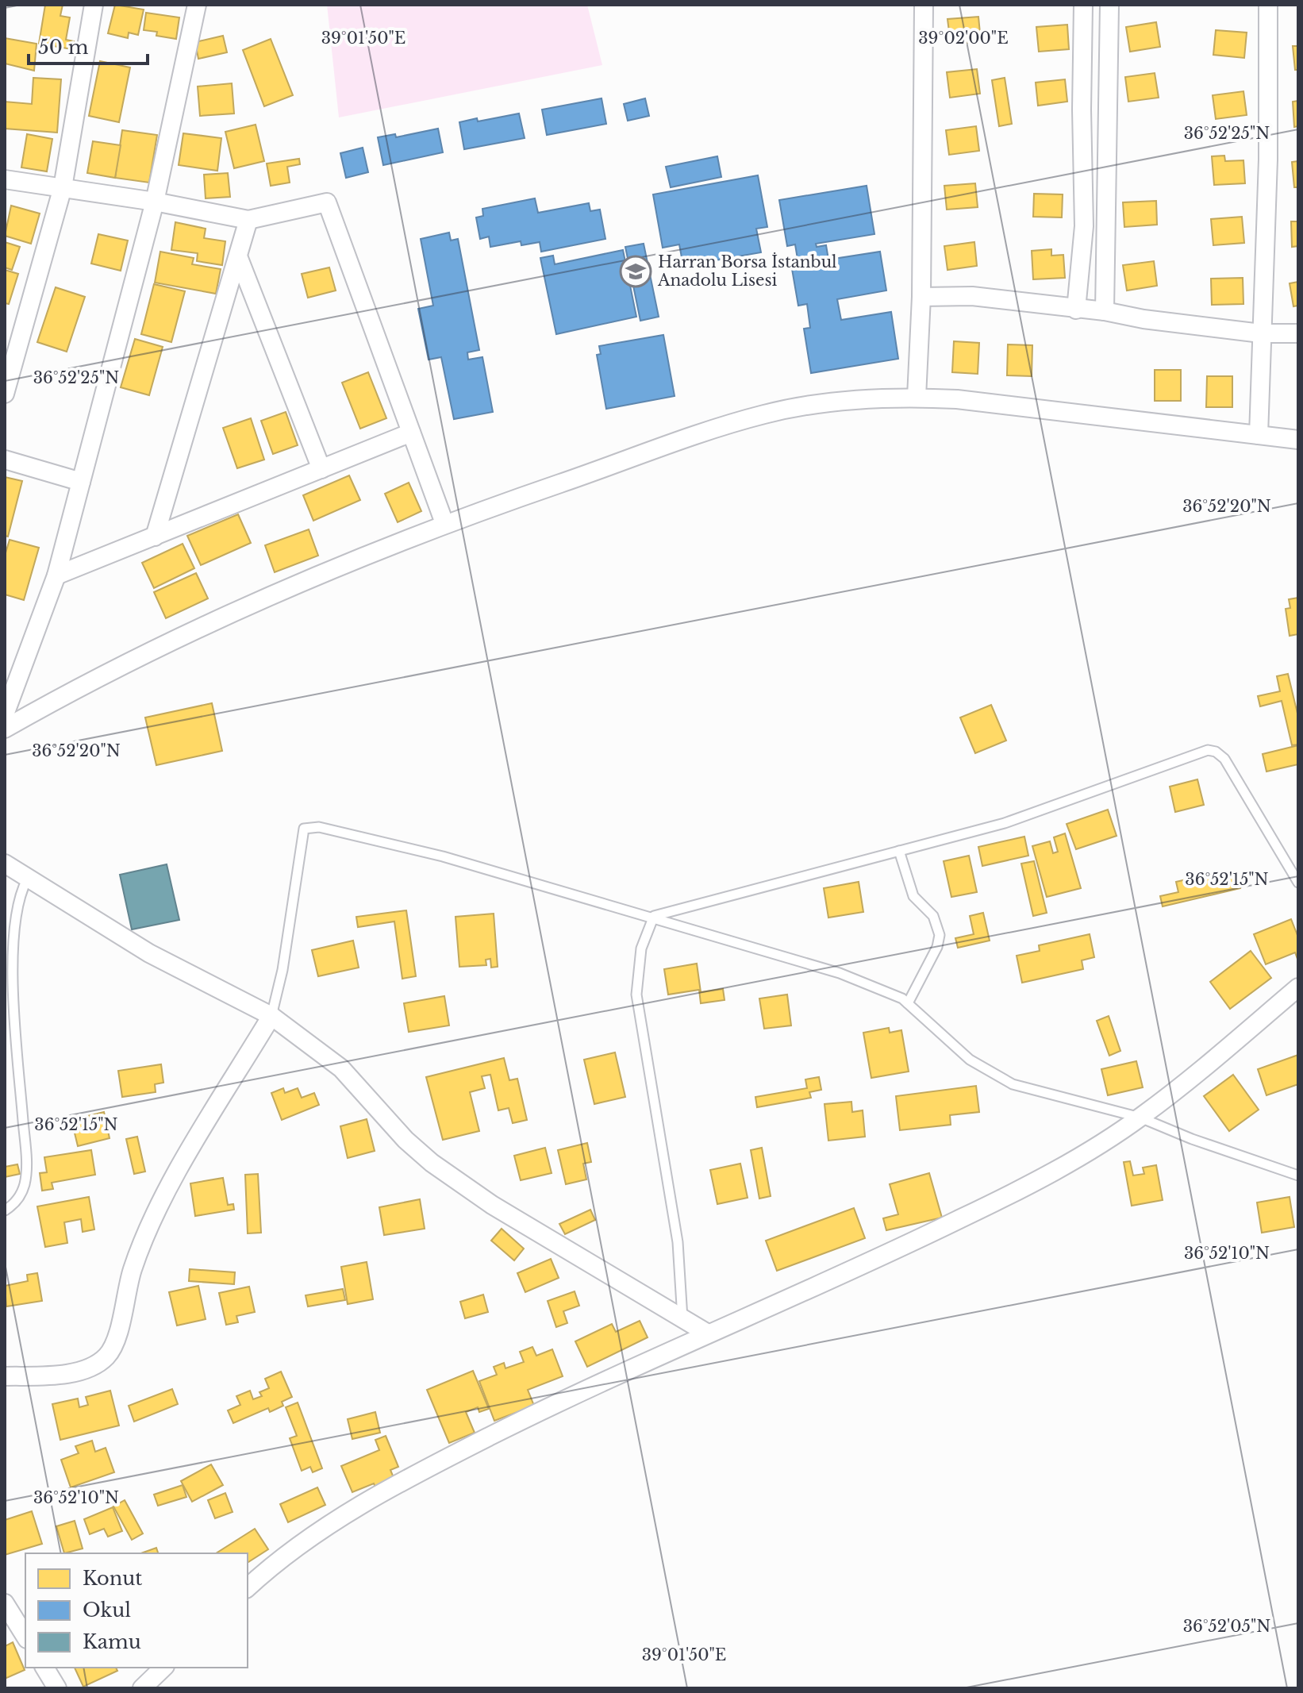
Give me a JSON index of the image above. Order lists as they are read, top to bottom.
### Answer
{
  "places": {
    "school or university": ["Harran Borsa İstanbul Anadolu Lisesi"]
  },
  "legend": ["Konut", "Okul", "Kamu"],
  "scale_bar": "50 m",
  "coordinates": [
    "39°01'50\"E",
    "39°02'00\"E",
    "36°52'25\"N",
    "36°52'20\"N",
    "36°52'15\"N",
    "36°52'10\"N",
    "36°52'05\"N"
  ]
}
